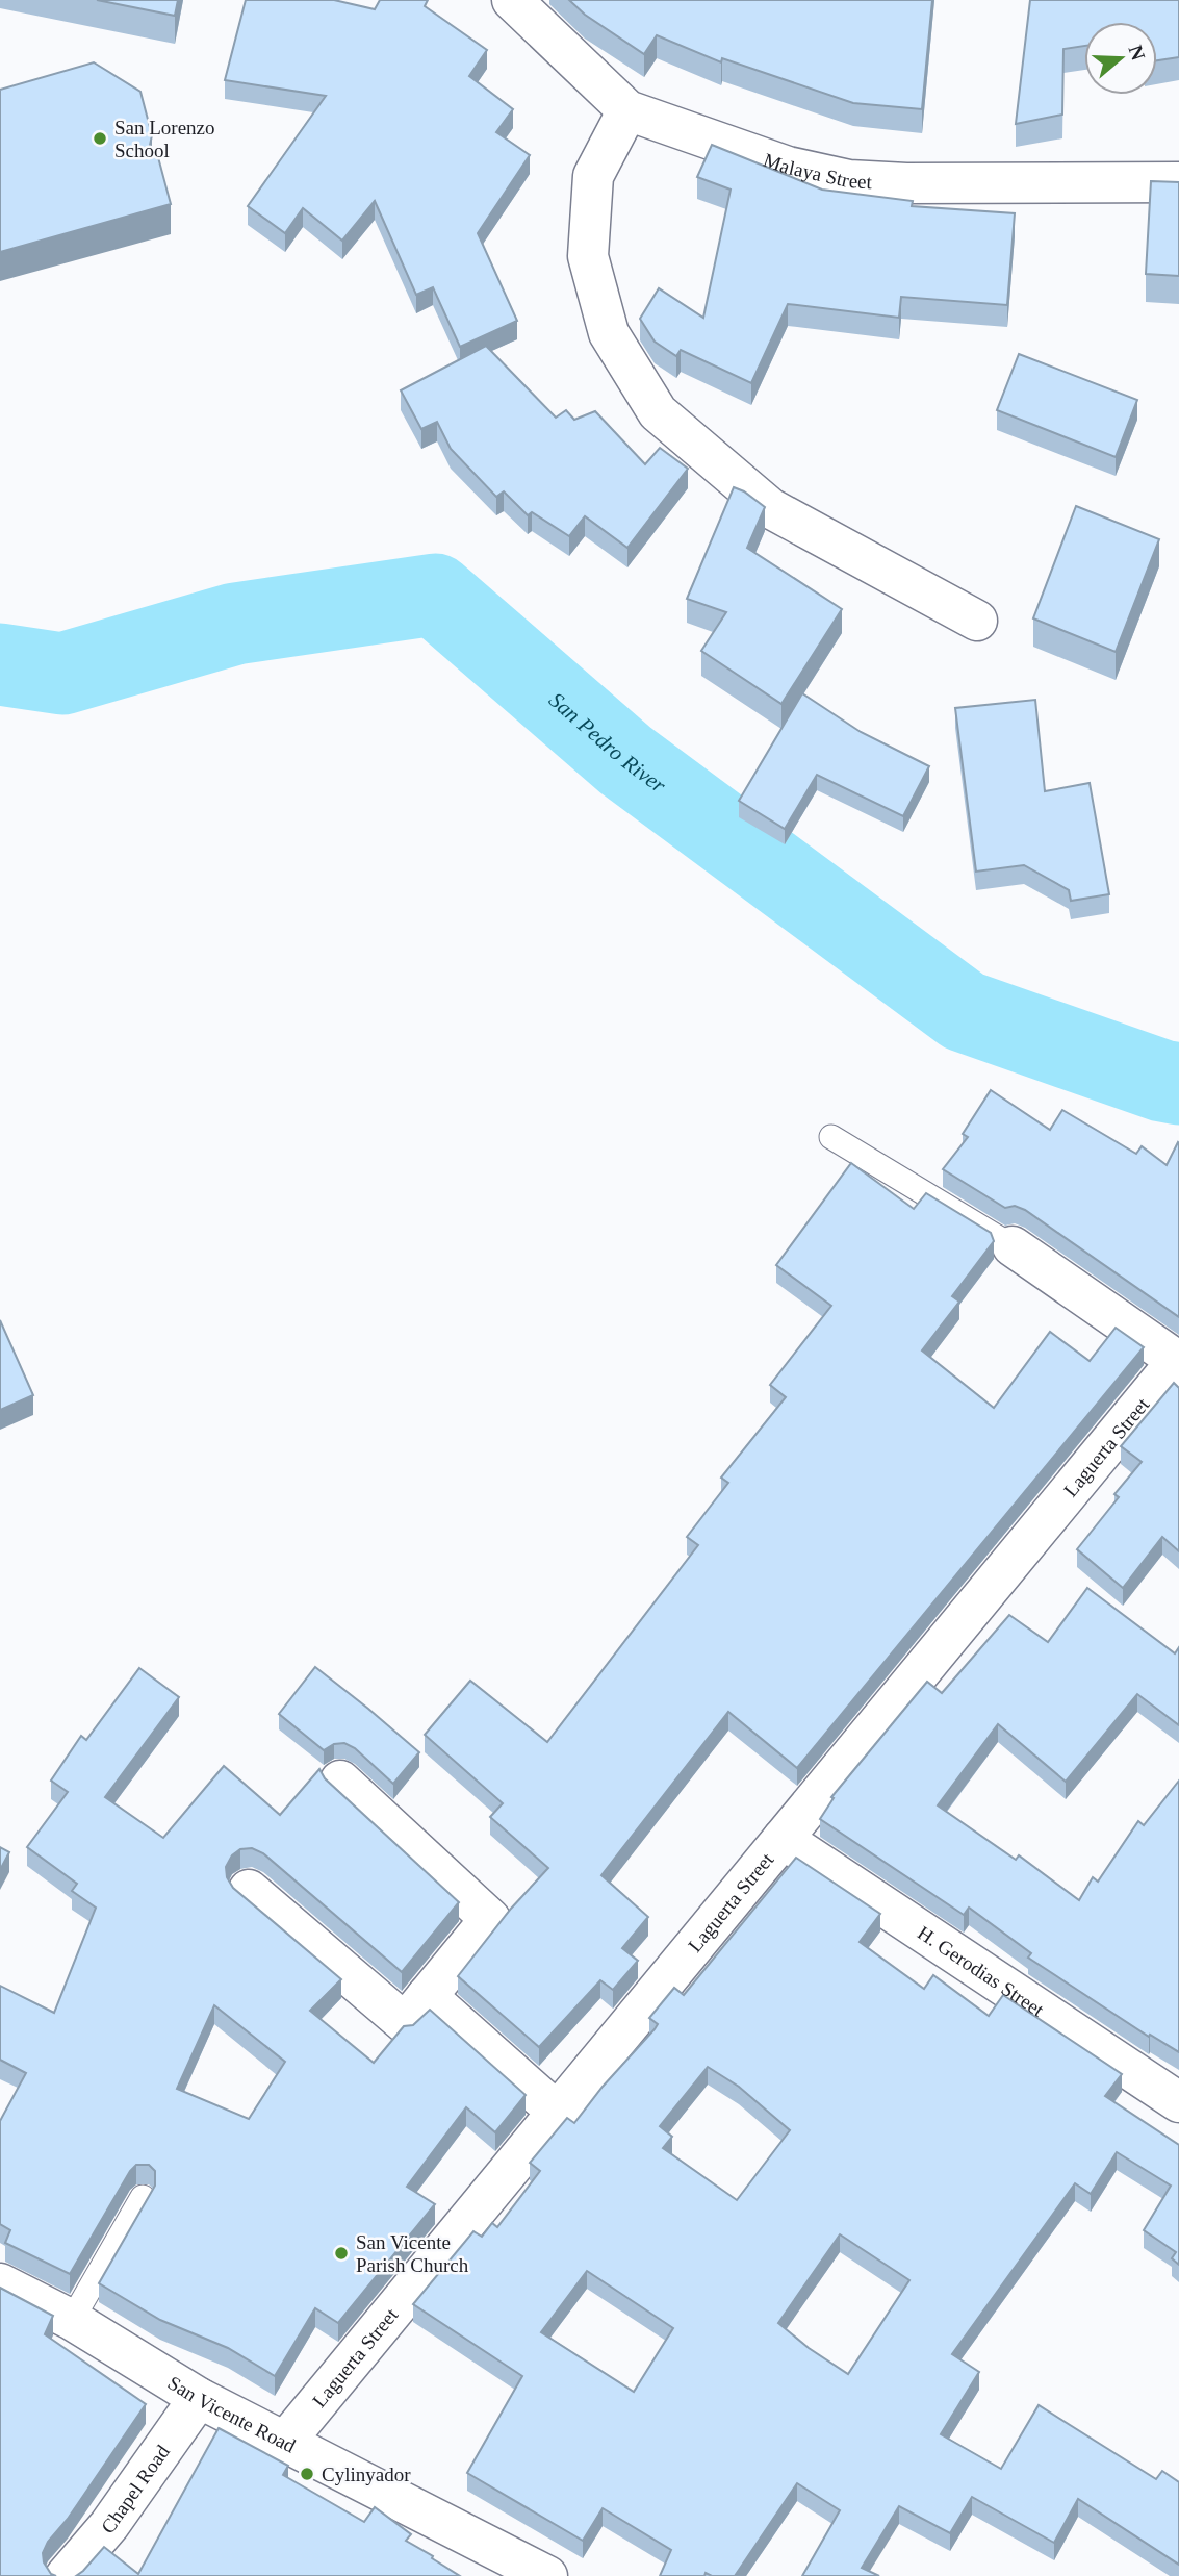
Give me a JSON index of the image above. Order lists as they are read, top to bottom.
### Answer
{
  "streets": {
    "street": [
      "Malaya Street",
      "Laguerta Street",
      "H. Gerodias Street",
      "San Vicente Road",
      "Chapel Road"
    ]
  },
  "crossings": [
    ["Laguerta Street", "H. Gerodias Street"],
    ["Laguerta Street", "San Vicente Road"],
    ["San Vicente Road", "Chapel Road"]
  ],
  "water": ["San Pedro River"],
  "places": ["San Lorenzo School", "San Vicente Parish Church", "Cylinyador"],
  "north": "right"
}
